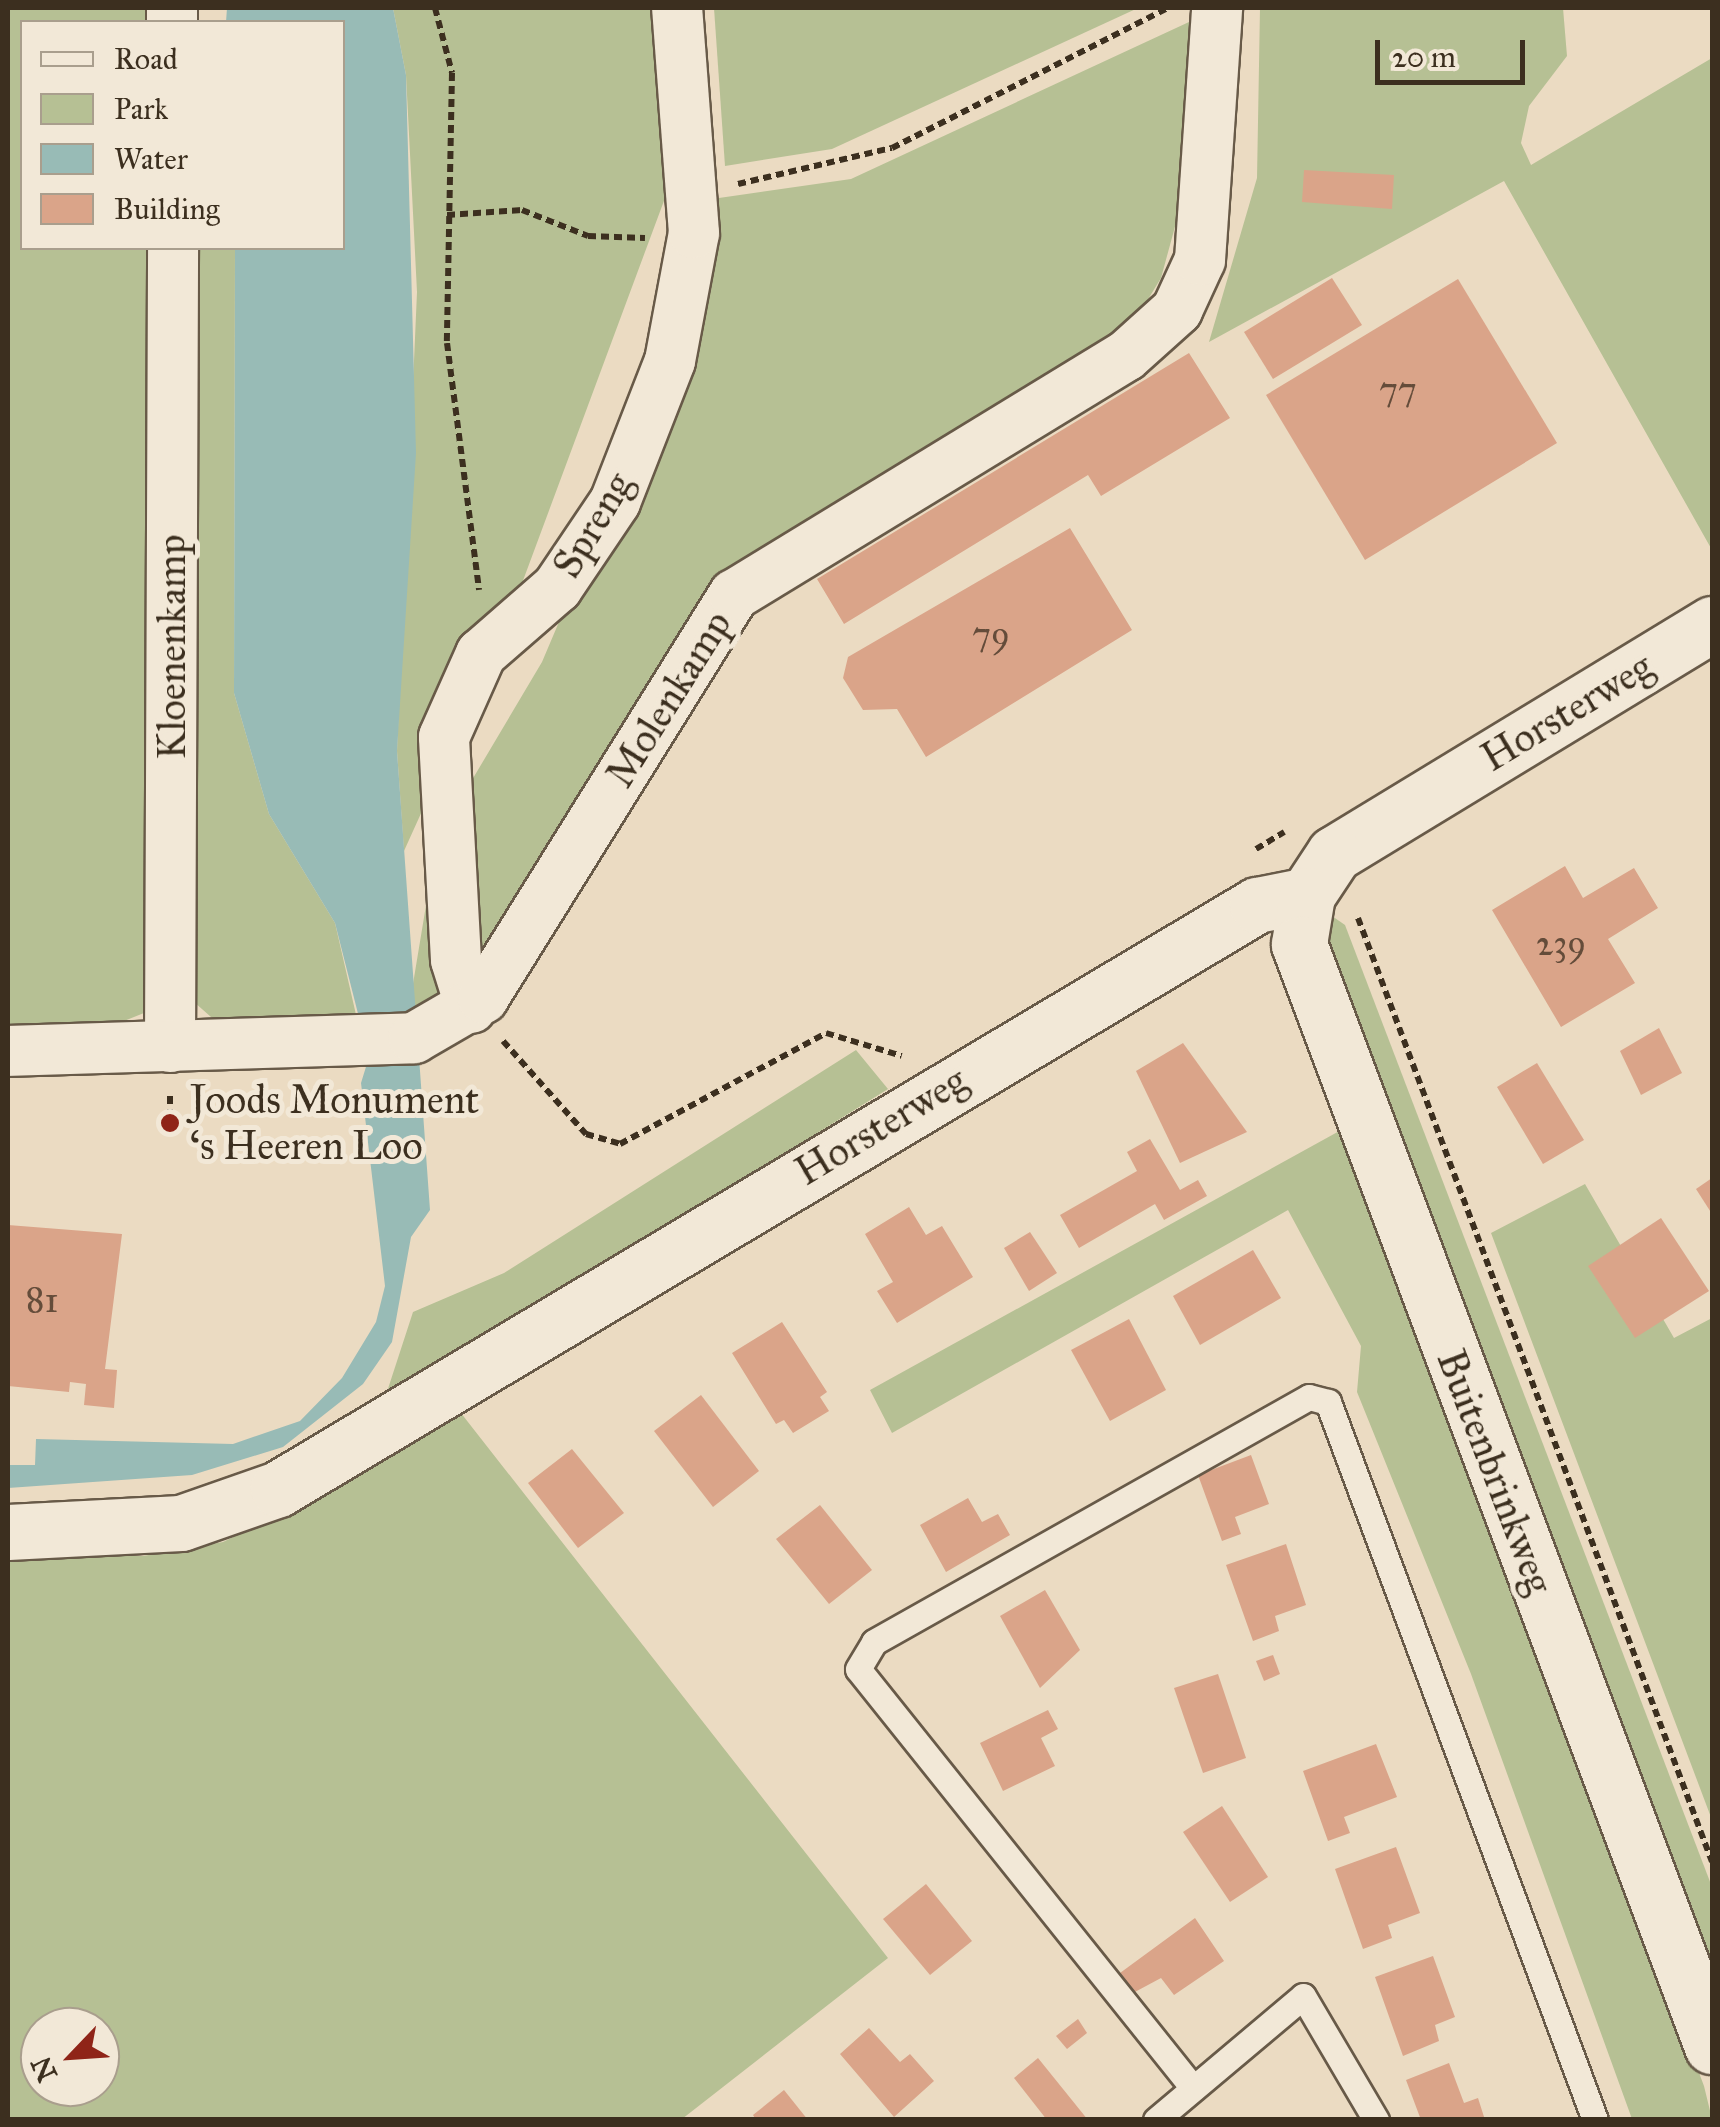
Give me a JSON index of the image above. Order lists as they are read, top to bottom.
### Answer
{
  "streets": {
    "main road": ["Horsterweg", "Buitenbrinkweg"],
    "street": ["Spreng", "Kloenenkamp", "Molenkamp"]
  },
  "crossings": [
    ["Spreng", "Molenkamp"],
    ["Kloenenkamp", "Molenkamp"],
    ["Horsterweg", "Buitenbrinkweg"]
  ],
  "places": ["Joods Monument ‘s Heeren Loo"],
  "house_numbers": [
    "77",
    "79",
    "239",
    "81"
  ],
  "legend": [
    "Road",
    "Park",
    "Water",
    "Building"
  ],
  "scale_bar": "20 m",
  "north": "bottom left"
}
